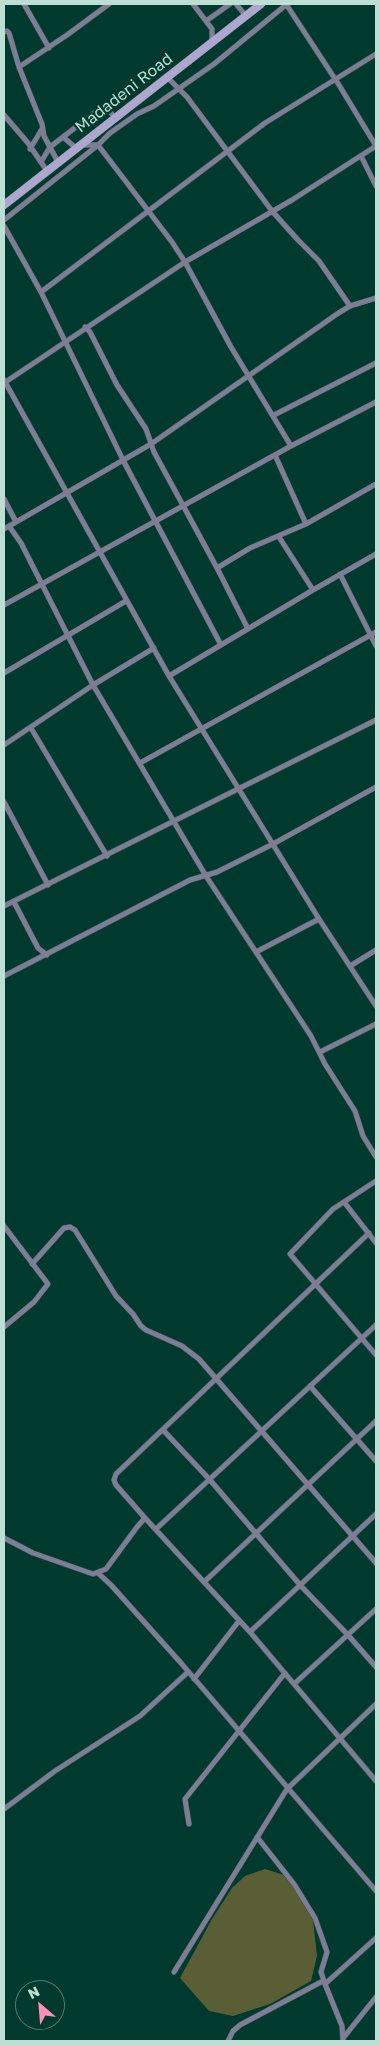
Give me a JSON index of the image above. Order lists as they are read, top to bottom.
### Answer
{
  "streets": {
    "street": ["Madadeni Road"]
  },
  "north": "top left"
}
